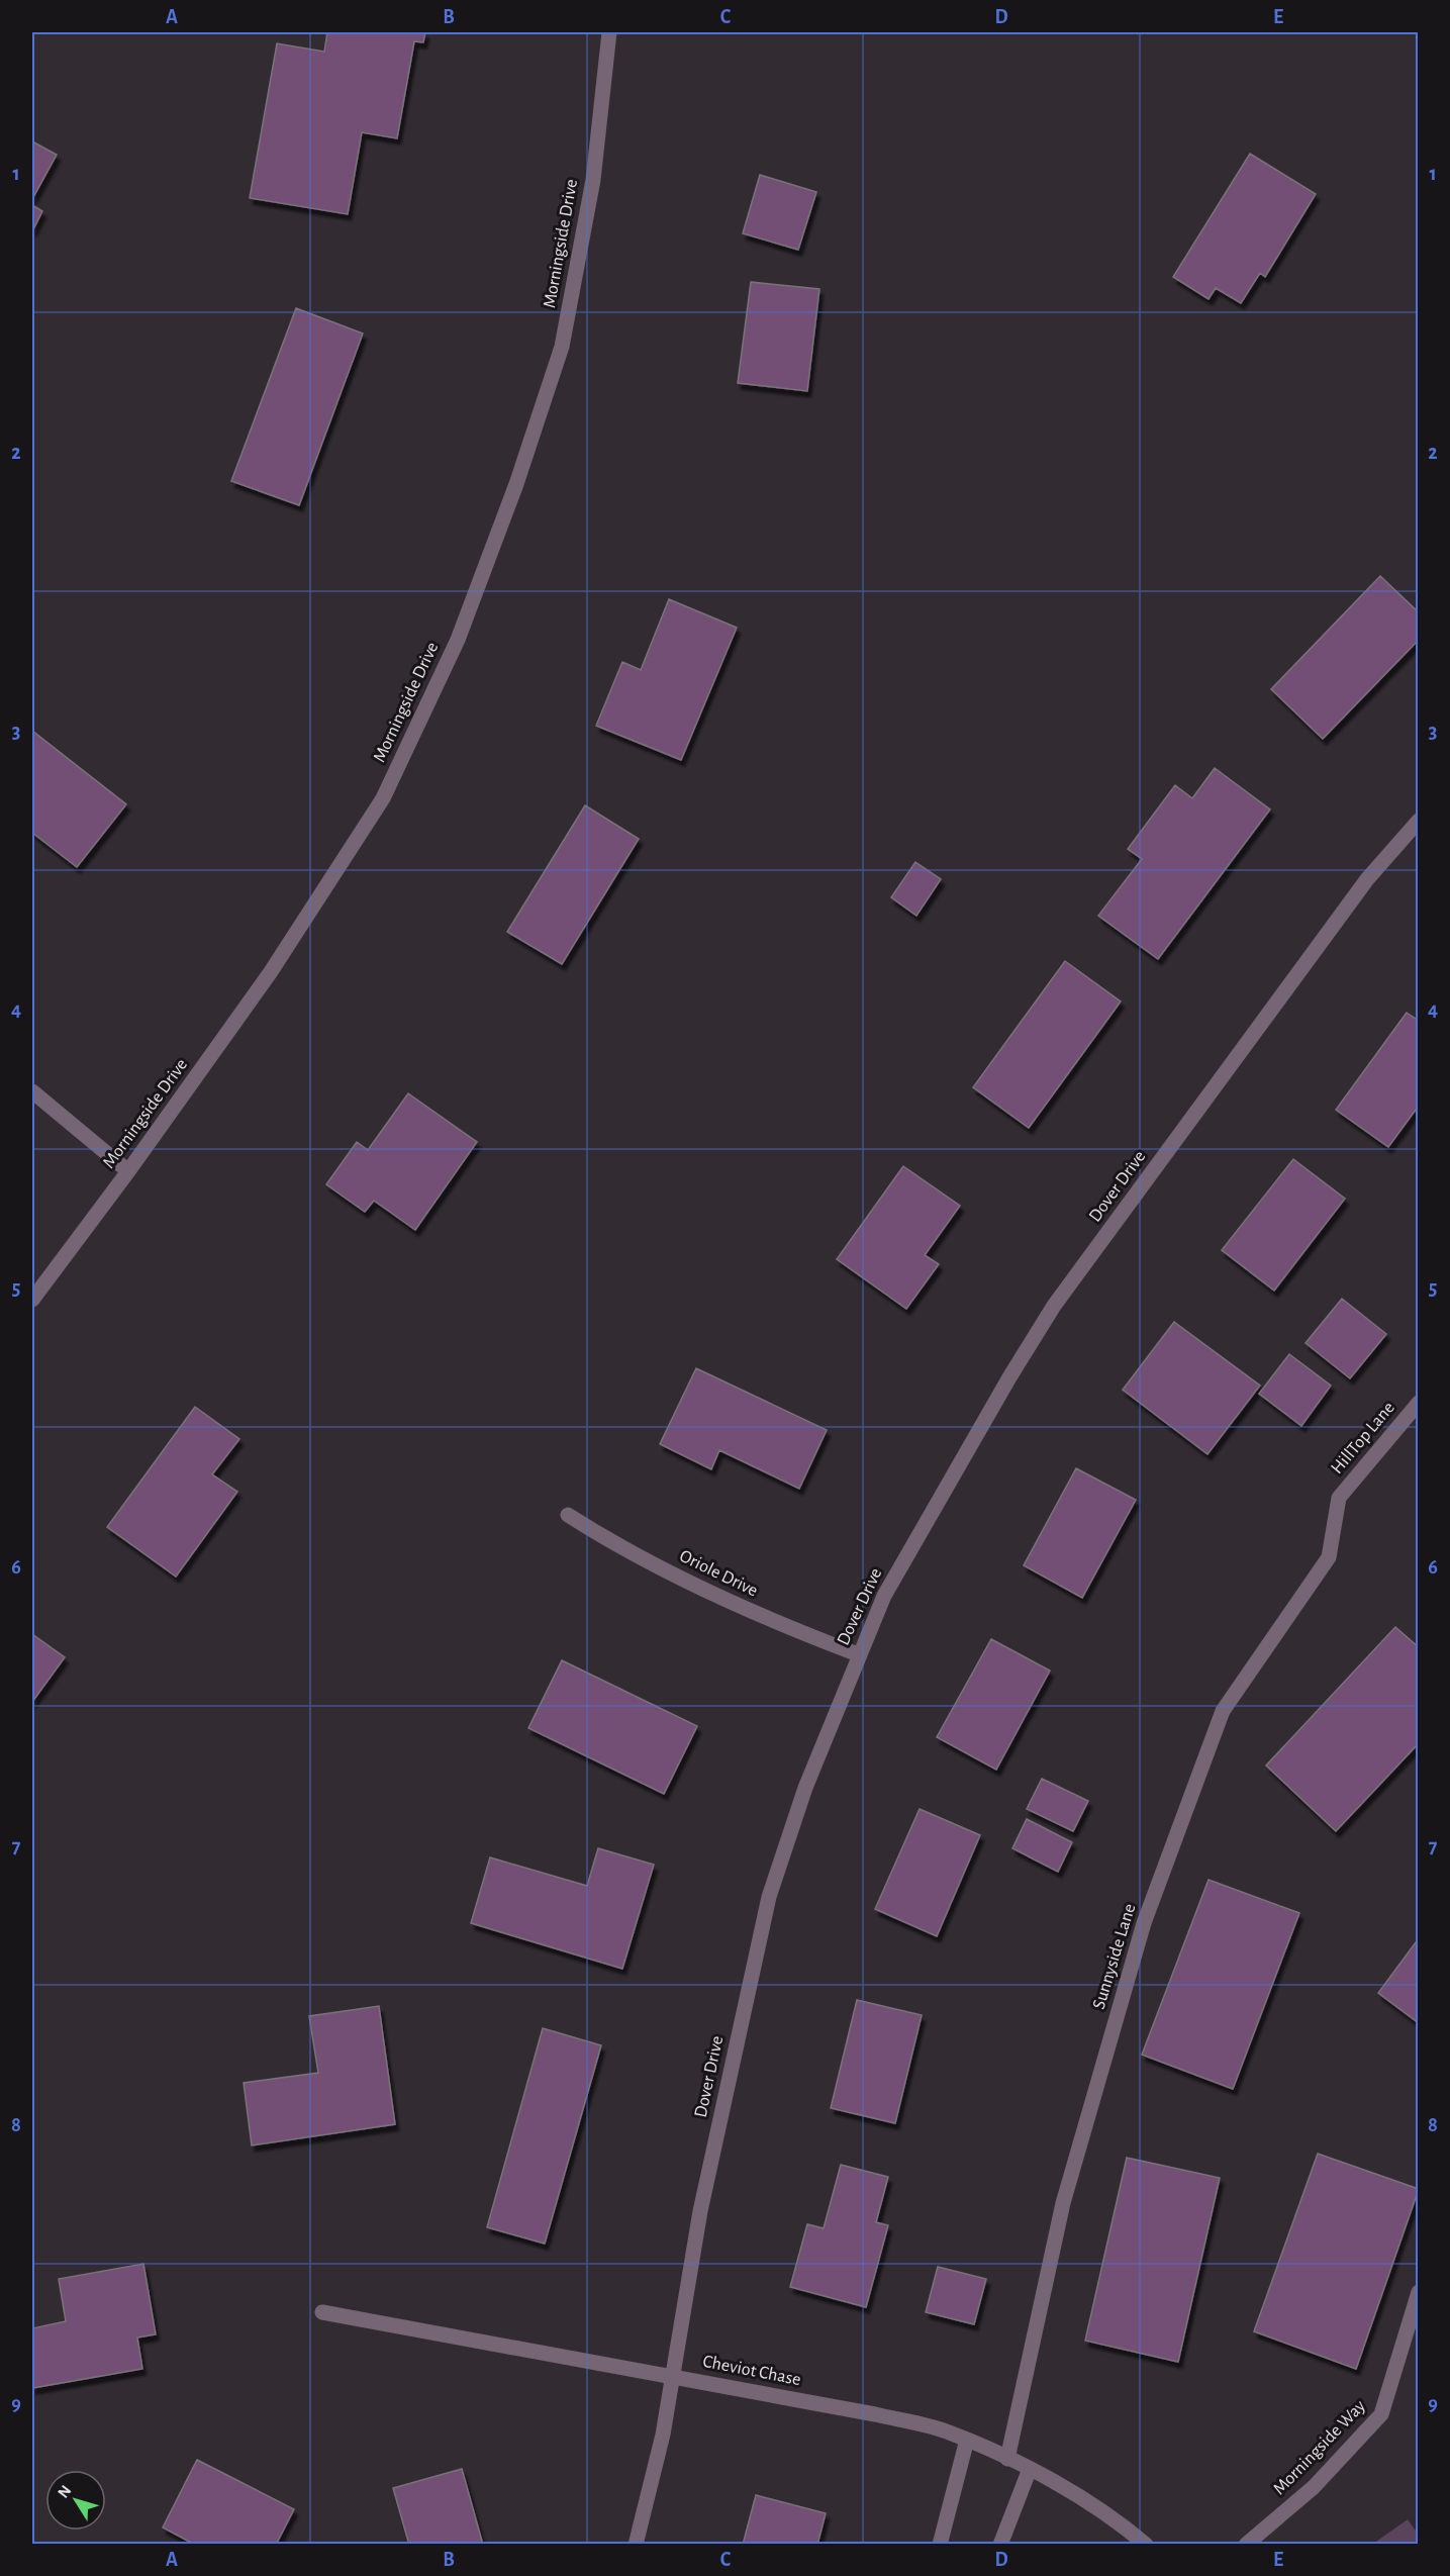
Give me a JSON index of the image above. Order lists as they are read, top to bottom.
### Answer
{
  "streets": {
    "street": [
      "Morningside Drive",
      "Dover Drive",
      "HillTop Lane",
      "Oriole Drive",
      "Sunnyside Lane",
      "Cheviot Chase",
      "Morningside Way"
    ]
  },
  "crossings": [
    ["Dover Drive", "Oriole Drive"],
    ["Dover Drive", "Cheviot Chase"],
    ["HillTop Lane", "Sunnyside Lane"],
    ["Sunnyside Lane", "Cheviot Chase"]
  ],
  "north": "top left",
  "grid": {
    "columns": [
      "A",
      "B",
      "C",
      "D",
      "E"
    ],
    "rows": [
      "1",
      "2",
      "3",
      "4",
      "5",
      "6",
      "7",
      "8",
      "9"
    ]
  }
}
